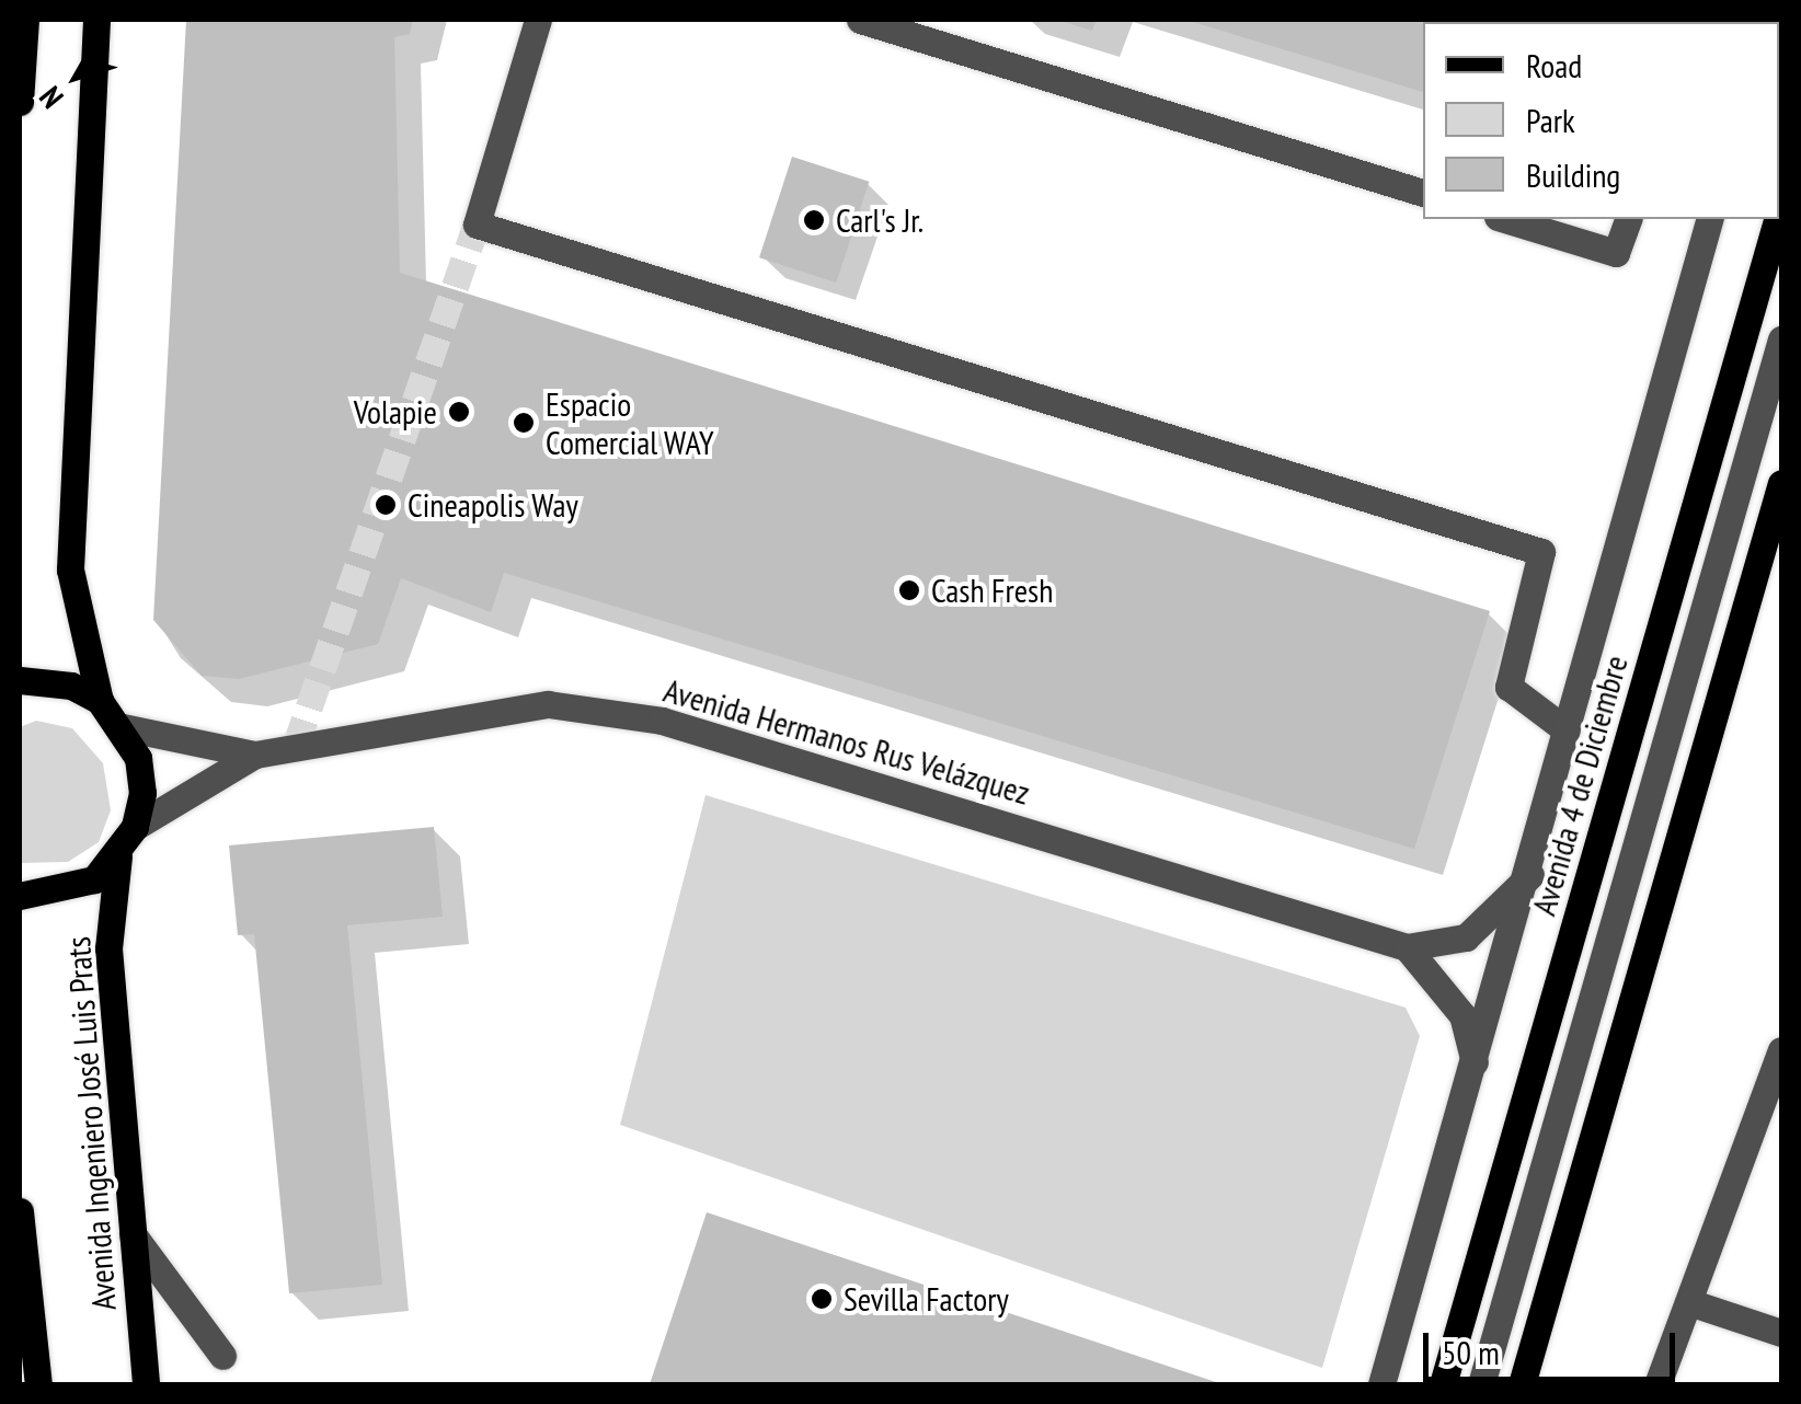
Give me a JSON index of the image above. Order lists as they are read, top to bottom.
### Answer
{
  "streets": {
    "main road": ["Avenida 4 de Diciembre", "Avenida Ingeniero José Luis Prats"],
    "street": ["Avenida Hermanos Rus Velázquez"]
  },
  "places": [
    "Carl's Jr.",
    "Volapie",
    "Espacio Comercial WAY",
    "Cineapolis Way",
    "Cash Fresh",
    "Sevilla Factory"
  ],
  "legend": ["Road", "Park", "Building"],
  "scale_bar": "50 m",
  "north": "bottom left"
}
